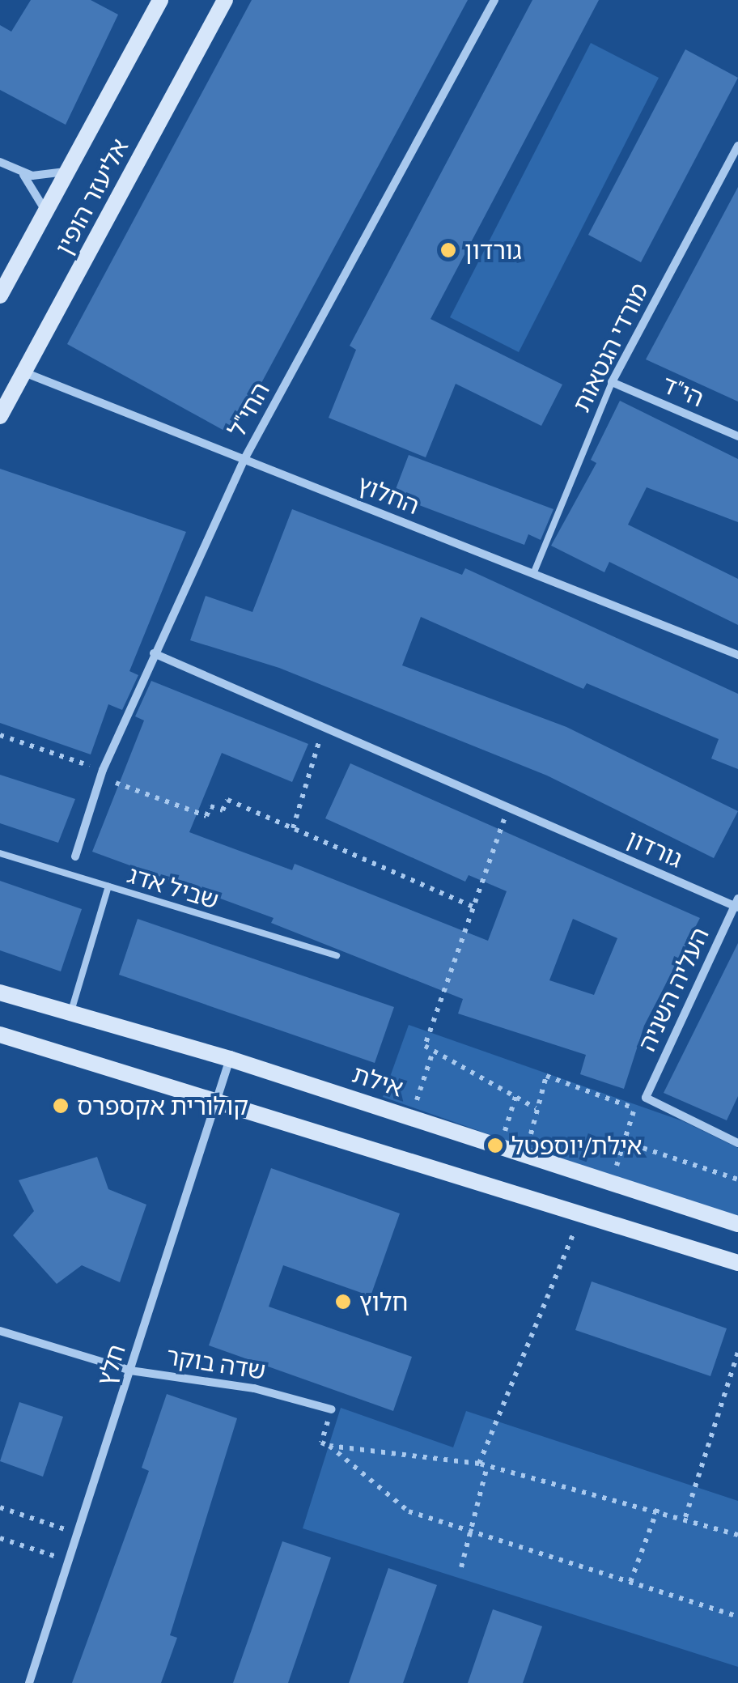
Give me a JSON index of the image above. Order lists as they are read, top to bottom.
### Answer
{
  "streets": {
    "street": [
      "אליעזר הופין",
      "מורדי הגטאות",
      "הי\"ד",
      "החי\"ל",
      "החלוץ",
      "גורדון",
      "העליה השניה",
      "אילת",
      "שדה בוקר",
      "חלץ"
    ],
    "lane": ["שביל אדג"]
  },
  "crossings": [
    ["אליעזר הופין", "החלוץ"],
    ["מורדי הגטאות", "הי\"ד"],
    ["מורדי הגטאות", "החלוץ"],
    ["החי\"ל", "החלוץ"],
    ["החי\"ל", "גורדון"],
    ["גורדון", "העליה השניה"],
    ["אילת", "חלץ"],
    ["שדה בוקר", "חלץ"]
  ],
  "places": [
    "גורדון",
    "קולורית אקספרס",
    "אילת/יוספטל",
    "חלוץ"
  ]
}
